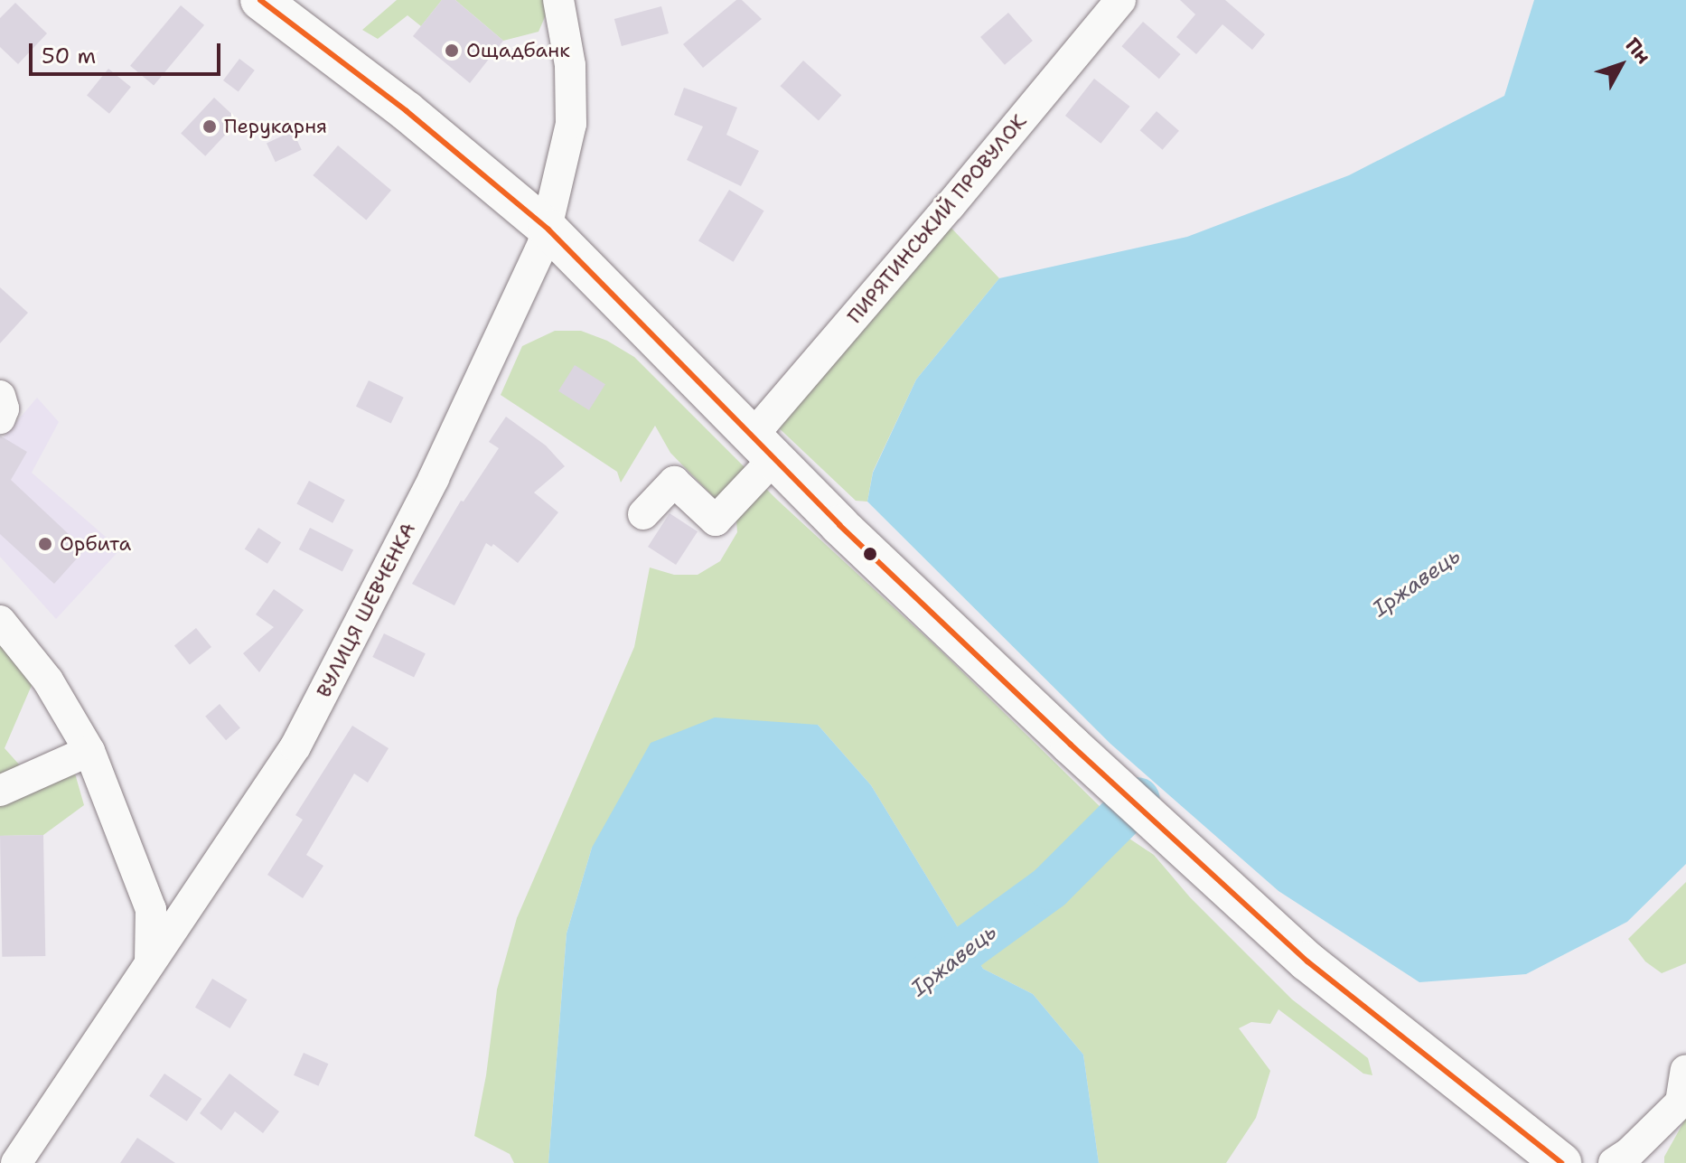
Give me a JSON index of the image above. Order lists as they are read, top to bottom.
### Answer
{
  "streets": {
    "street": ["ПИРЯТИНСЬКИЙ ПРОВУЛОК", "ВУЛИЦЯ ШЕВЧЕНКА"]
  },
  "water": ["Іржавець"],
  "places": ["Ощадбанк", "Перукарня", "Орбита"],
  "scale_bar": "50 m",
  "north": "top right"
}
